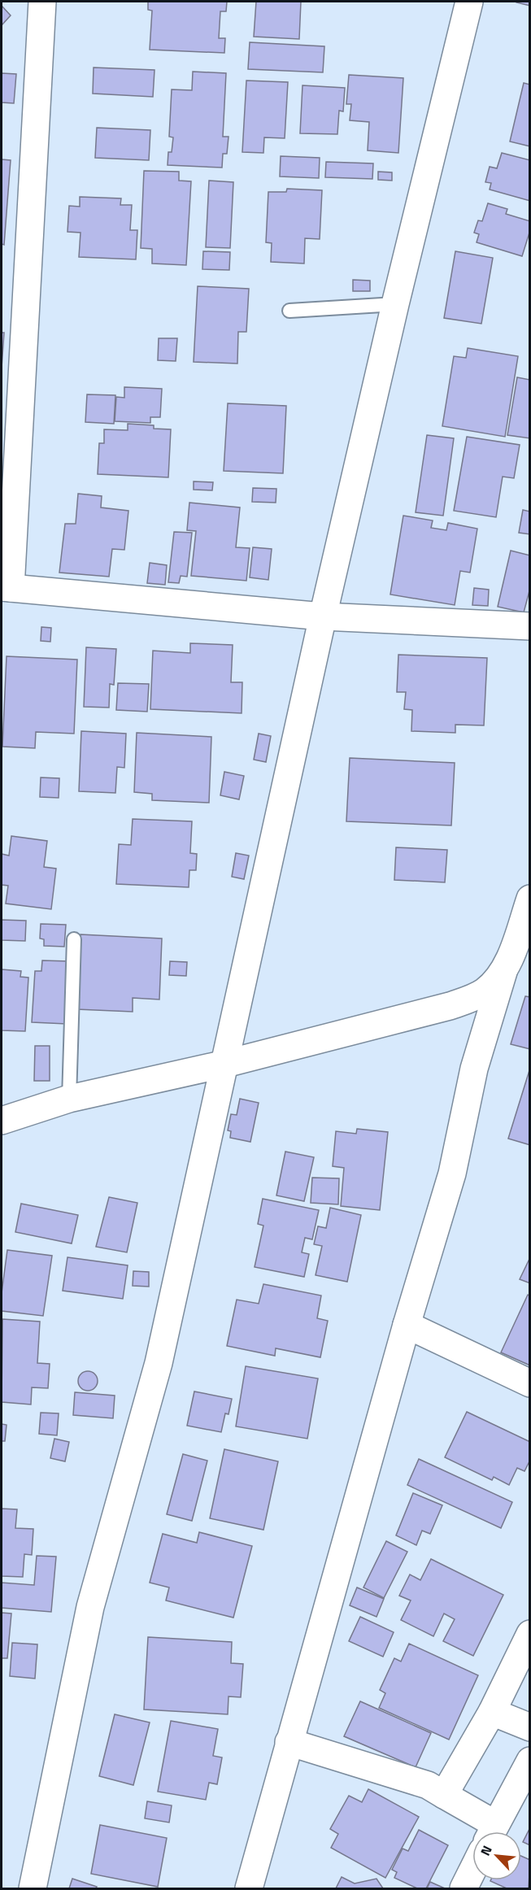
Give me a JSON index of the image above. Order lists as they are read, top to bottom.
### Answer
{
  "north": "top left"
}
